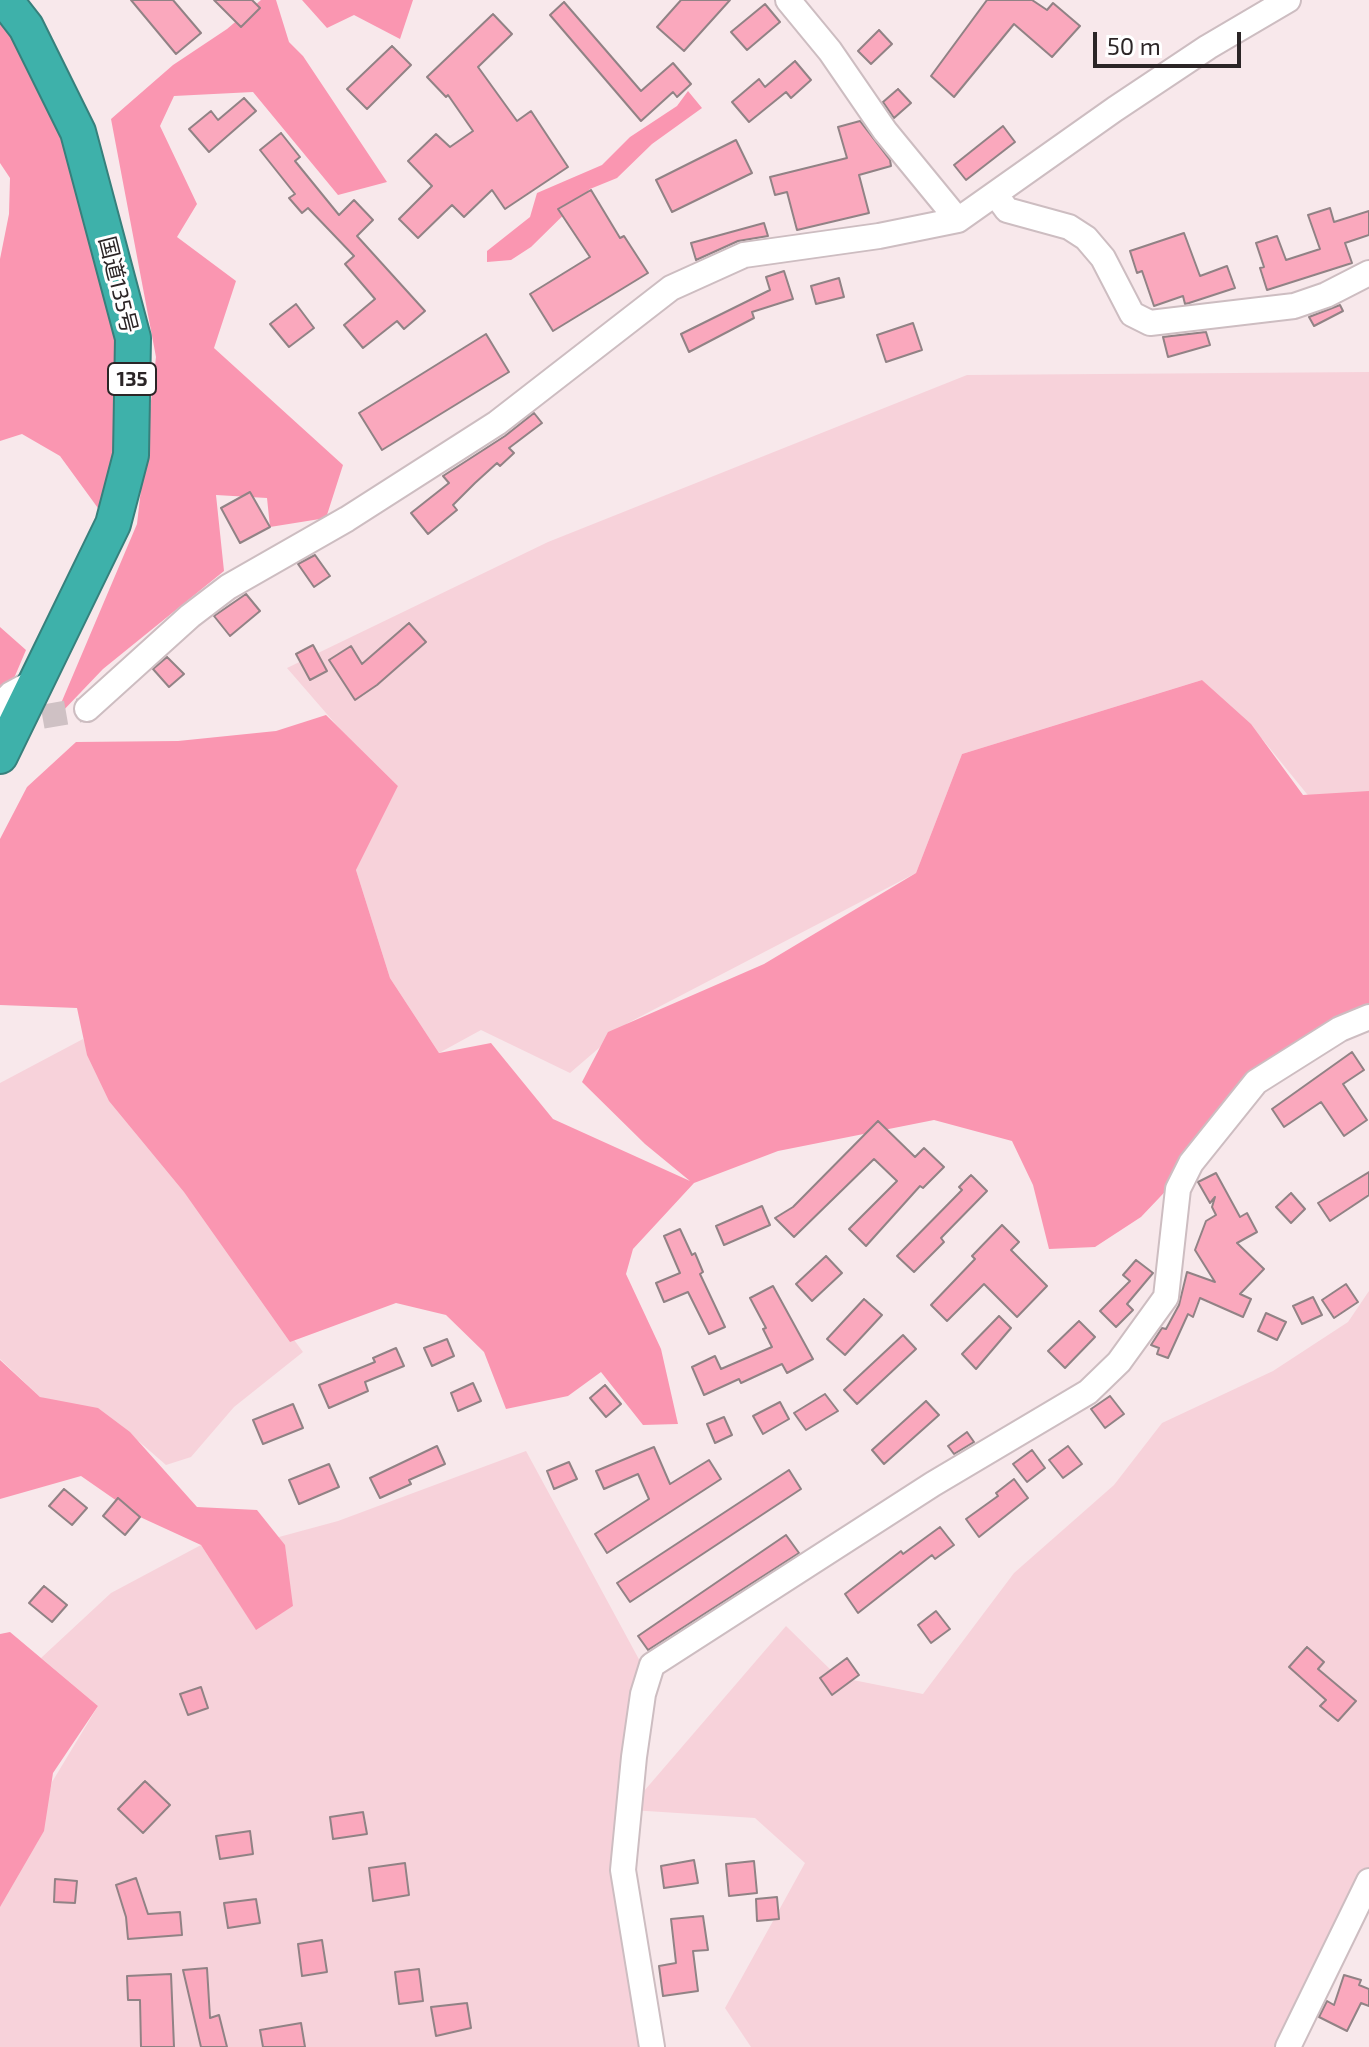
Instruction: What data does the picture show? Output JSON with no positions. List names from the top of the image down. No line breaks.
{"streets":{"highway":["国道135号","135"]},"scale_bar":"50 m"}
